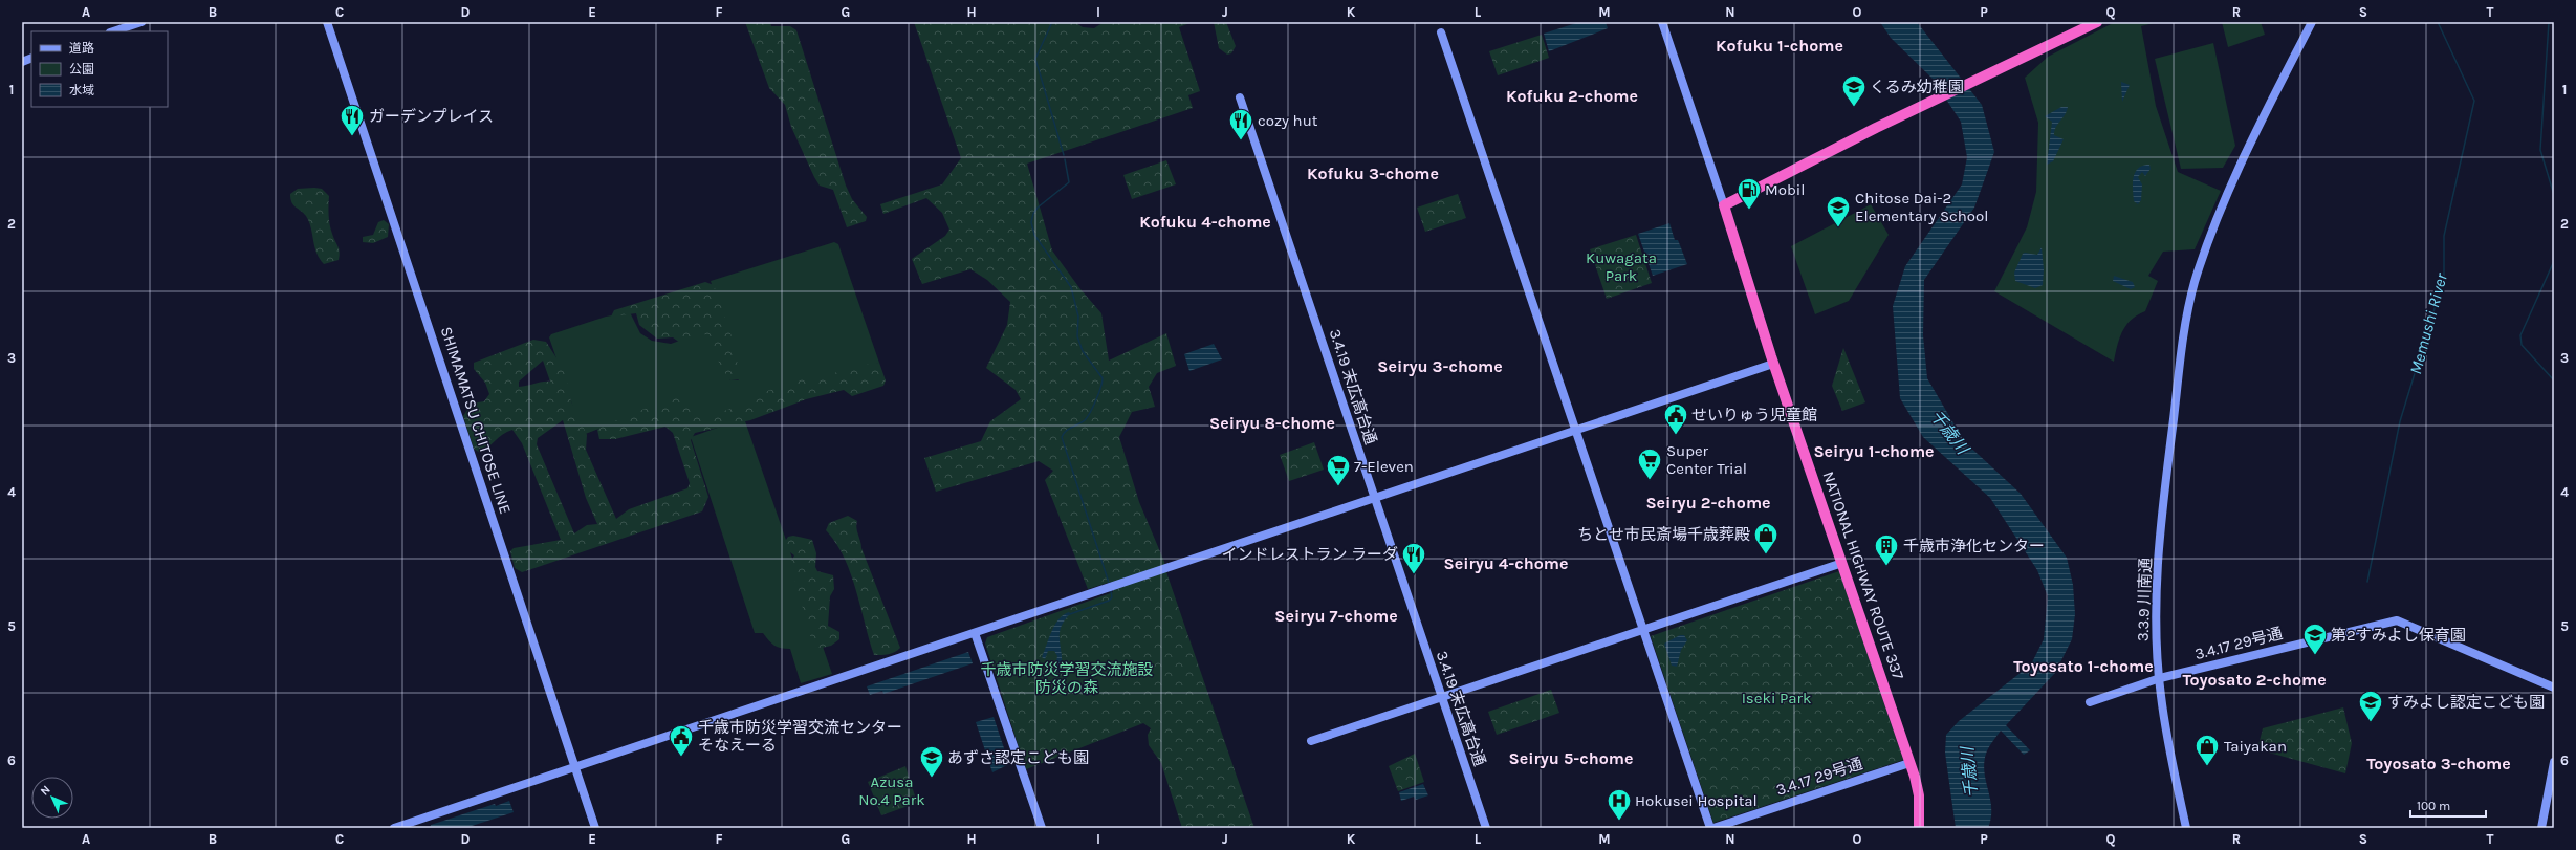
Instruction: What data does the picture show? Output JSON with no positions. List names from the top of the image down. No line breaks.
{"streets":{"highway":["NATIONAL HIGHWAY ROUTE 337"],"street":["3.4.19 末広高台通","SHIMAMATSU CHITOSE LINE","3.3.9 川南通","3.4.17 29号通"]},"crossings":[["NATIONAL HIGHWAY ROUTE 337","3.4.17 29号通"],["3.3.9 川南通","3.4.17 29号通"]],"districts":["Kofuku 1-chome","Kofuku 2-chome","Kofuku 3-chome","Kofuku 4-chome","Seiryu 3-chome","Seiryu 8-chome","Seiryu 1-chome","Seiryu 2-chome","Seiryu 4-chome","Seiryu 7-chome","Toyosato 1-chome","Toyosato 2-chome","Seiryu 5-chome","Toyosato 3-chome"],"water":["Memushi River","千歳川"],"parks":["Kuwagata Park","千歳市防災学習交流施設 防災の森","Iseki Park","Azusa No.4 Park"],"places":{"school or university":["くるみ幼稚園","Chitose Dai-2 Elementary School","第2すみよし保育園","すみよし認定こども園","あずさ認定こども園"],"restaurant":["ガーデンプレイス","cozy hut","インドレストラン ラーダ"],"fuel station":["Mobil"],"public building":["せいりゅう児童館","千歳市防災学習交流センター そなえーる"],"supermarket":["Super Center Trial","7-Eleven"],"shop":["ちとせ市民斎場千歳葬殿","Taiyakan"],"building":["千歳市浄化センター"],"hospital":["Hokusei Hospital"]},"legend":["道路","公園","水域"],"scale_bar":"100 m","north":"top left","grid":{"columns":["A","B","C","D","E","F","G","H","I","J","K","L","M","N","O","P","Q","R","S","T"],"rows":["1","2","3","4","5","6"]}}
